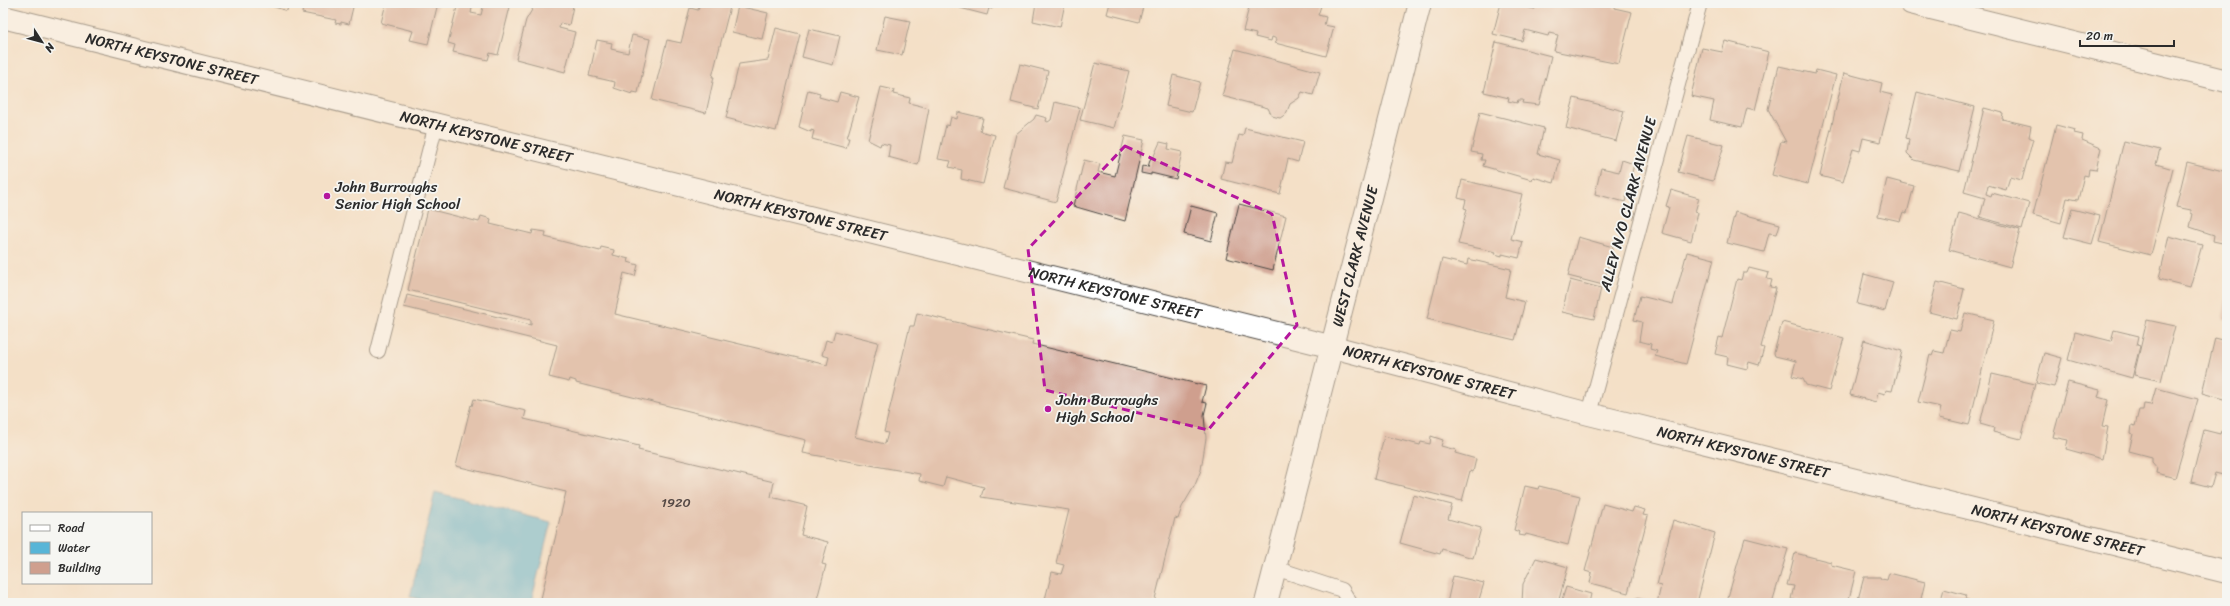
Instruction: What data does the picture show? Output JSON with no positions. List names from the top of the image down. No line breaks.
{"streets":{"street":["NORTH KEYSTONE STREET","WEST CLARK AVENUE"],"lane":["ALLEY N/O CLARK AVENUE"]},"crossings":[["NORTH KEYSTONE STREET","ALLEY N/O CLARK AVENUE"],["NORTH KEYSTONE STREET","WEST CLARK AVENUE"]],"places":["John Burroughs Senior High School","John Burroughs High School"],"house_numbers":["1920"],"legend":["Road","Water","Building"],"scale_bar":"20 m","north":"bottom right"}
